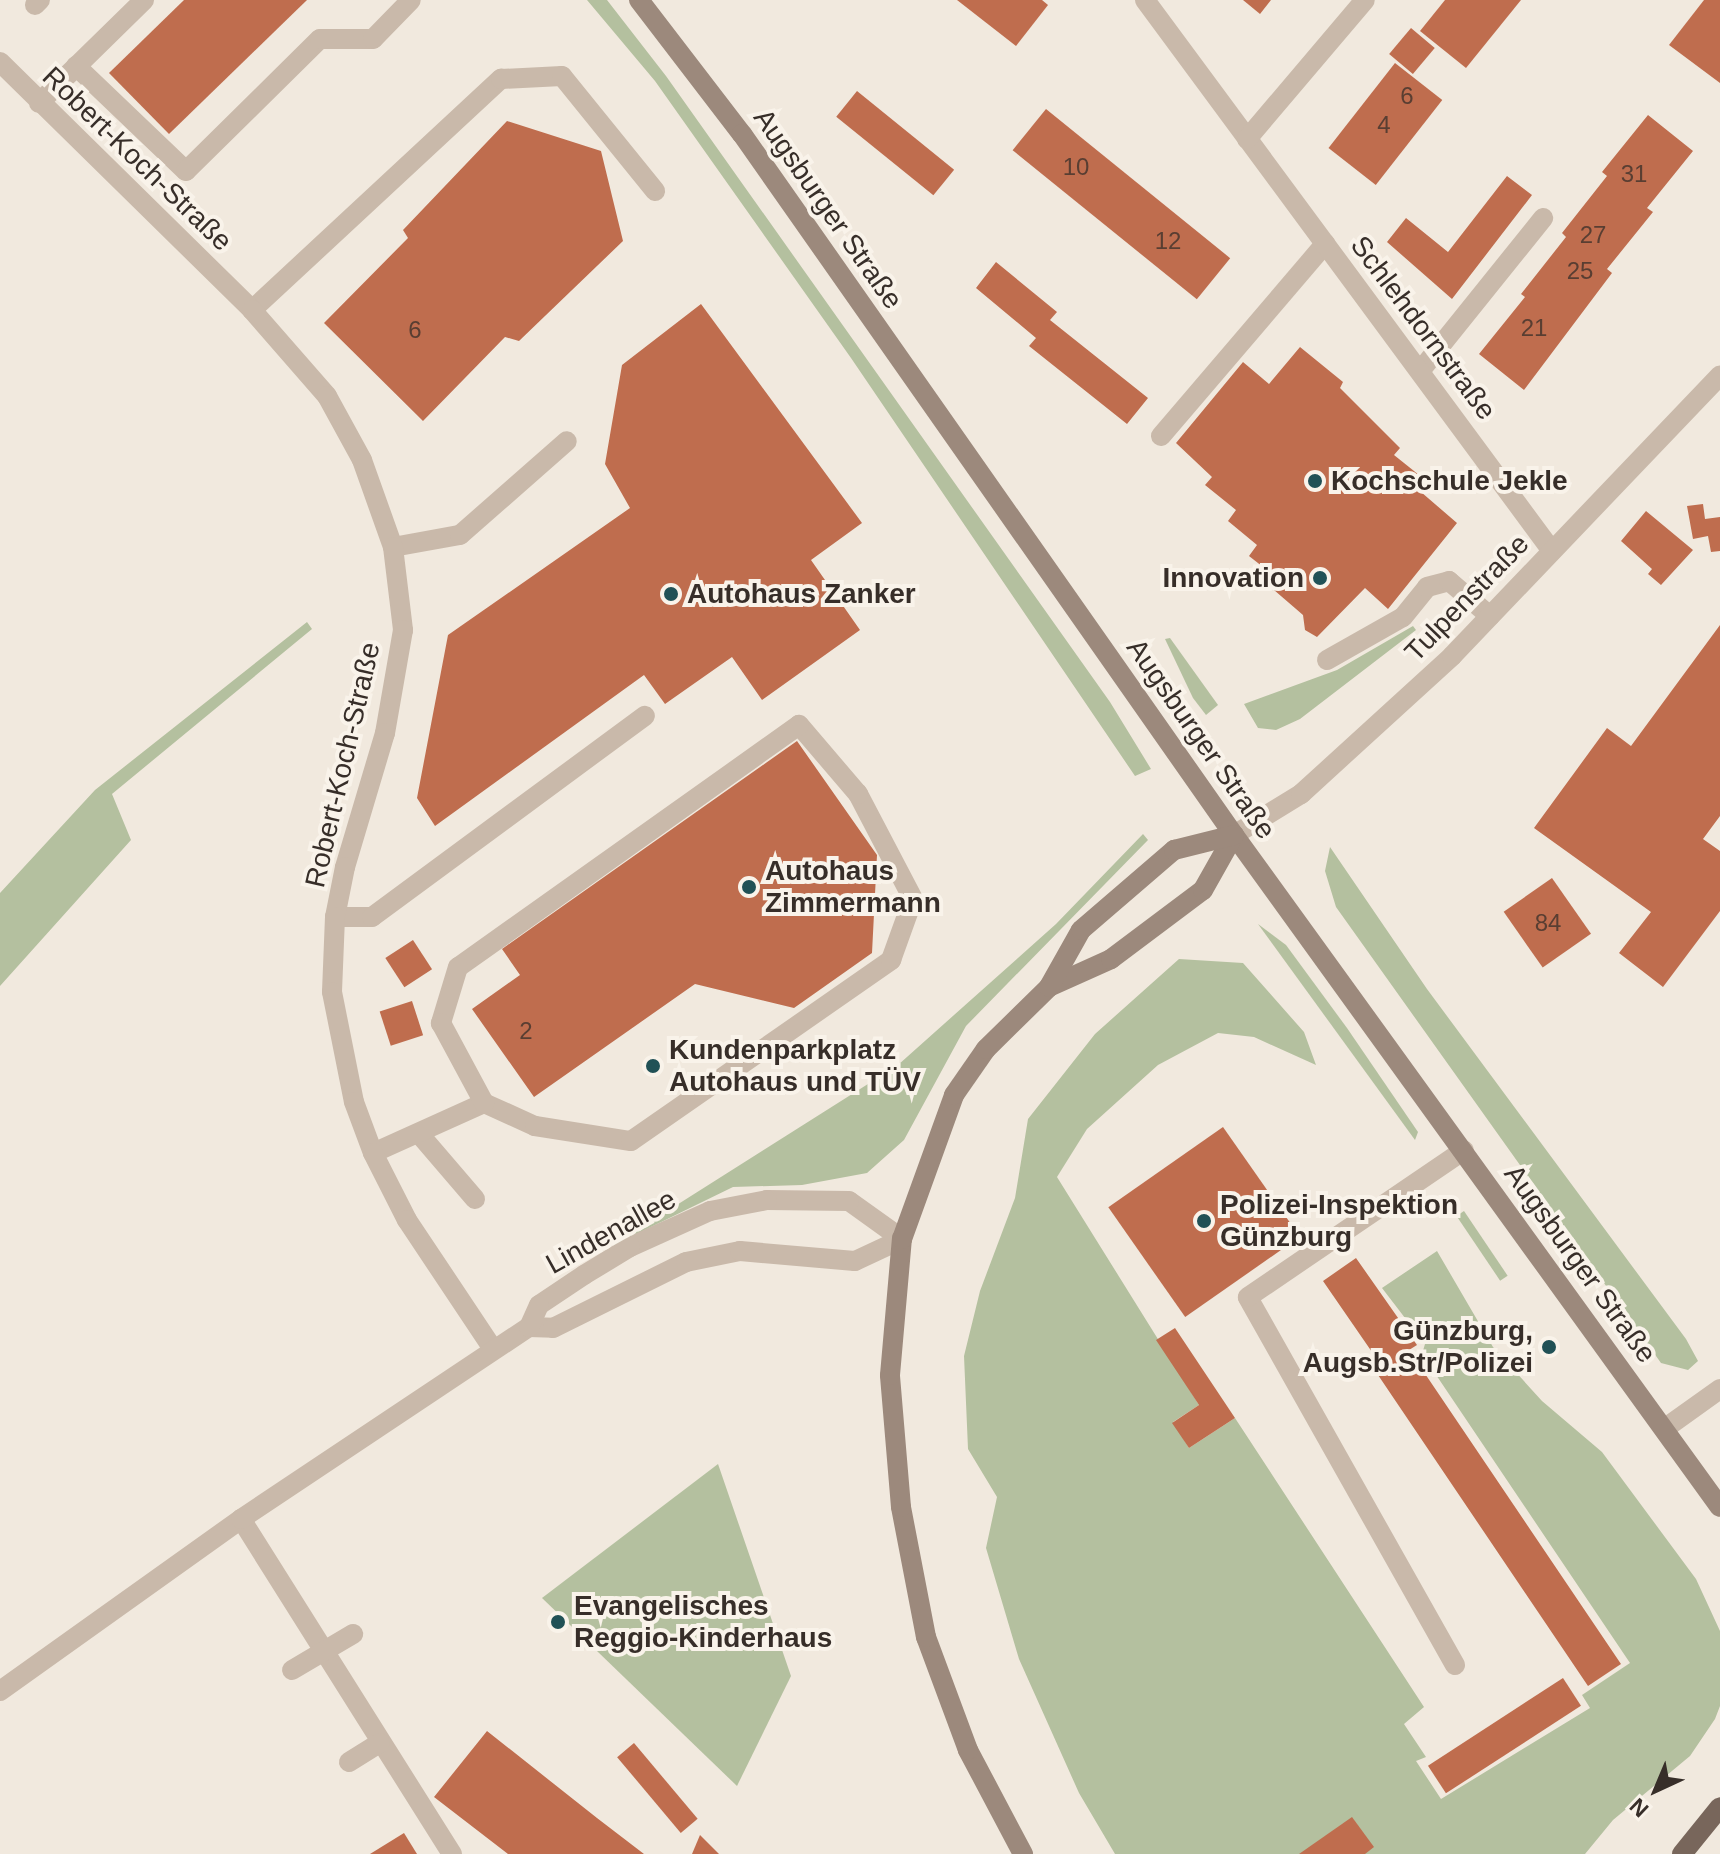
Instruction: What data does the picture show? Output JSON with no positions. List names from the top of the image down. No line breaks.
{"streets":{"main road":["Augsburger Straße"],"street":["Robert-Koch-Straße","Schlehdornstraße","Tulpenstraße","Lindenallee"]},"crossings":[["Robert-Koch-Straße","Lindenallee"],["Augsburger Straße","Tulpenstraße"],["Schlehdornstraße","Tulpenstraße"]],"places":["Kochschule Jekle","Innovation","Autohaus Zanker","Autohaus Zimmermann","Kundenparkplatz Autohaus und TÜV","Polizei-Inspektion Günzburg","Günzburg, Augsb.Str/Polizei","Evangelisches Reggio-Kinderhaus"],"house_numbers":["6","4","10","31","27","12","25","21","6","84","2"],"north":"bottom left"}
